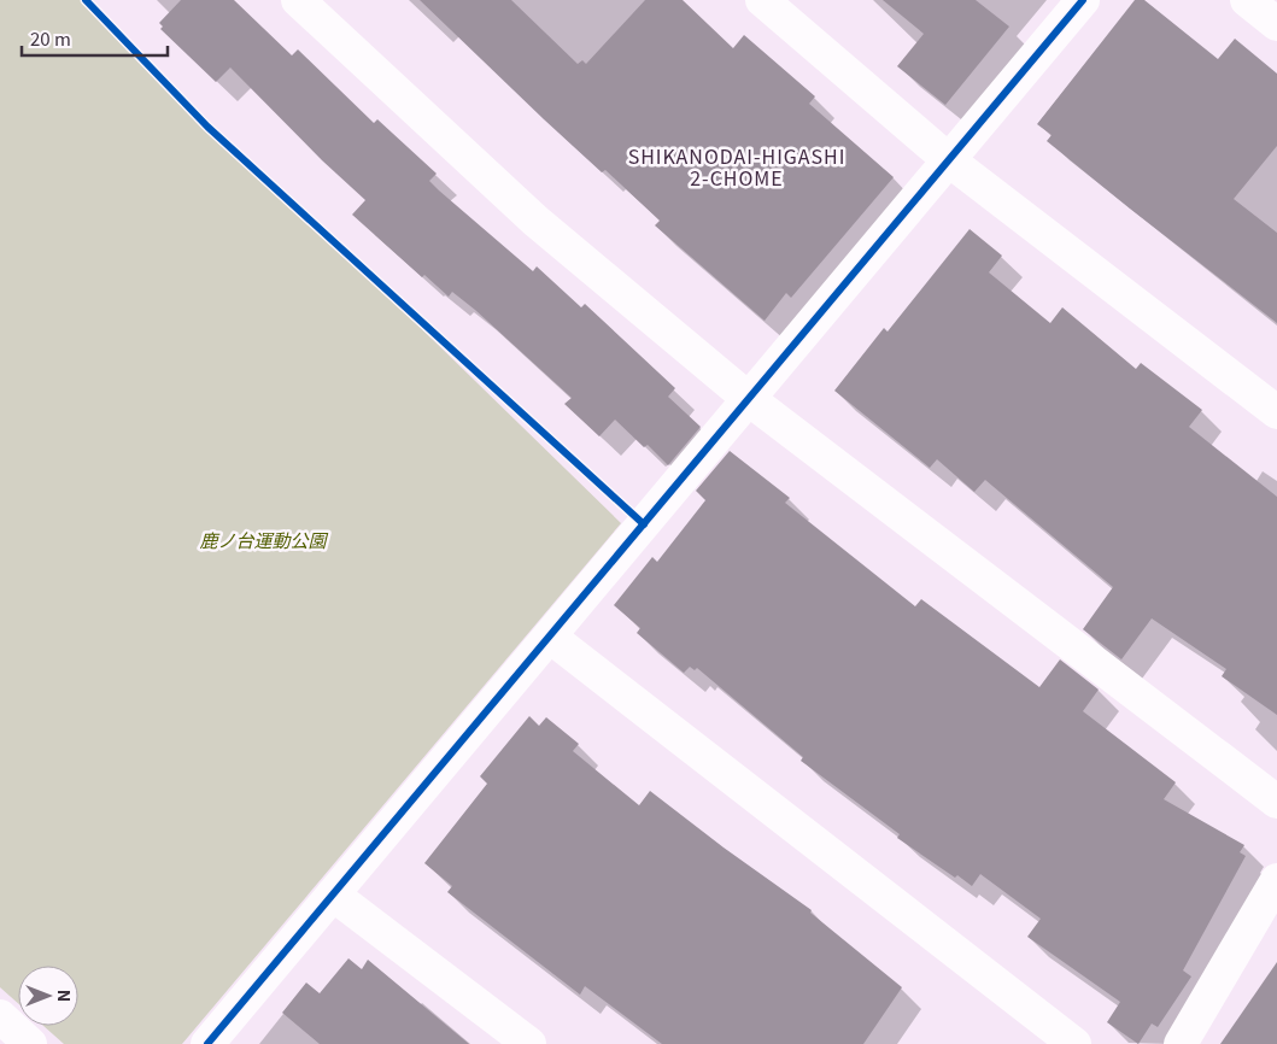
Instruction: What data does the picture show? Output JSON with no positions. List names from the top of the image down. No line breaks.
{"districts":["SHIKANODAI-HIGASHI 2-CHOME"],"parks":["鹿ノ台運動公園"],"scale_bar":"20 m","north":"right"}
